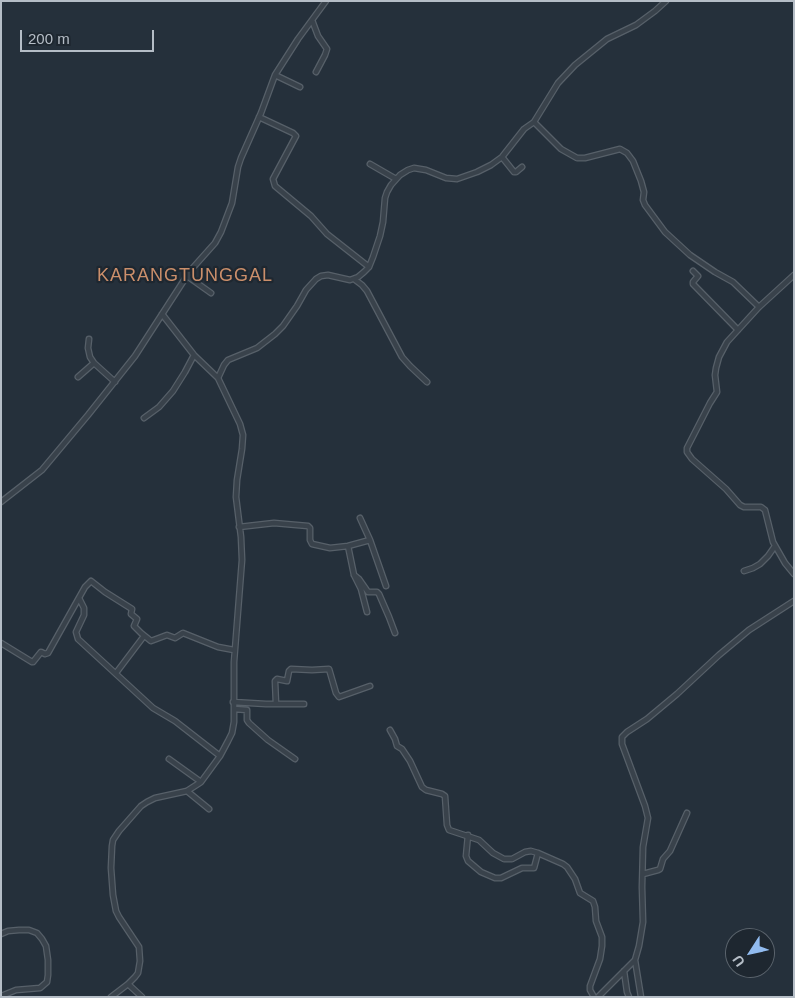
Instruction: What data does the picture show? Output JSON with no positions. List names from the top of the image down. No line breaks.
{"districts":["KARANGTUNGGAL"],"scale_bar":"200 m","north":"bottom left"}
